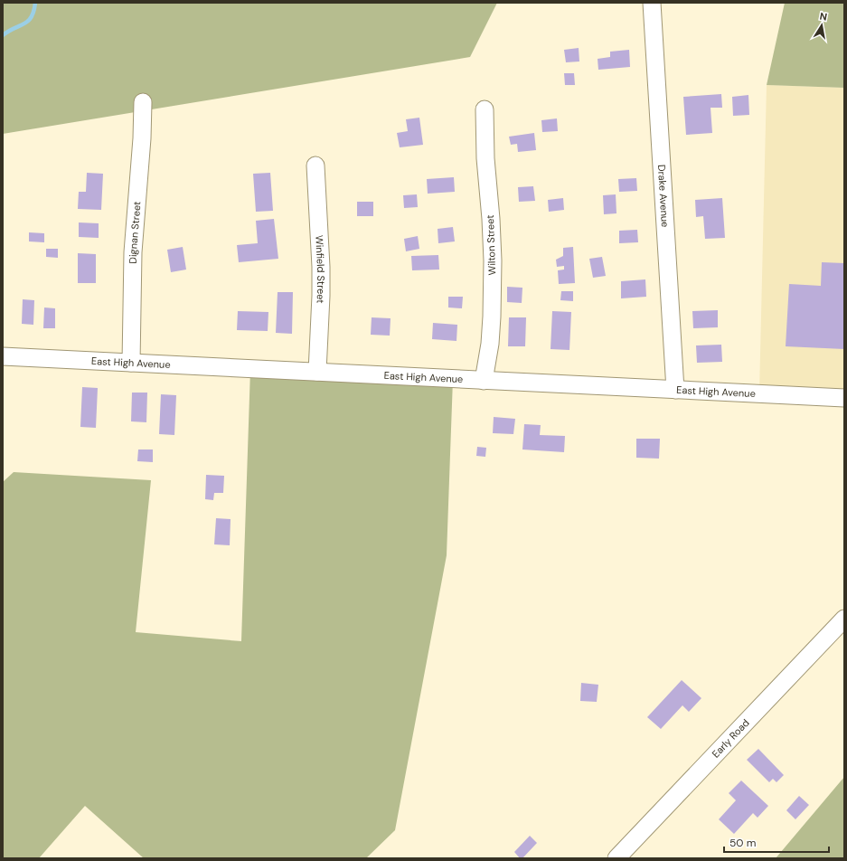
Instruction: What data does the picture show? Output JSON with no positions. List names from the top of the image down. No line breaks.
{"streets":{"street":["Drake Avenue","Dignan Street","Wilton Street","Winfield Street","East High Avenue","Early Road"]},"crossings":[["Drake Avenue","East High Avenue"],["Dignan Street","East High Avenue"],["Wilton Street","East High Avenue"],["Winfield Street","East High Avenue"]],"scale_bar":"50 m","north":"top"}
